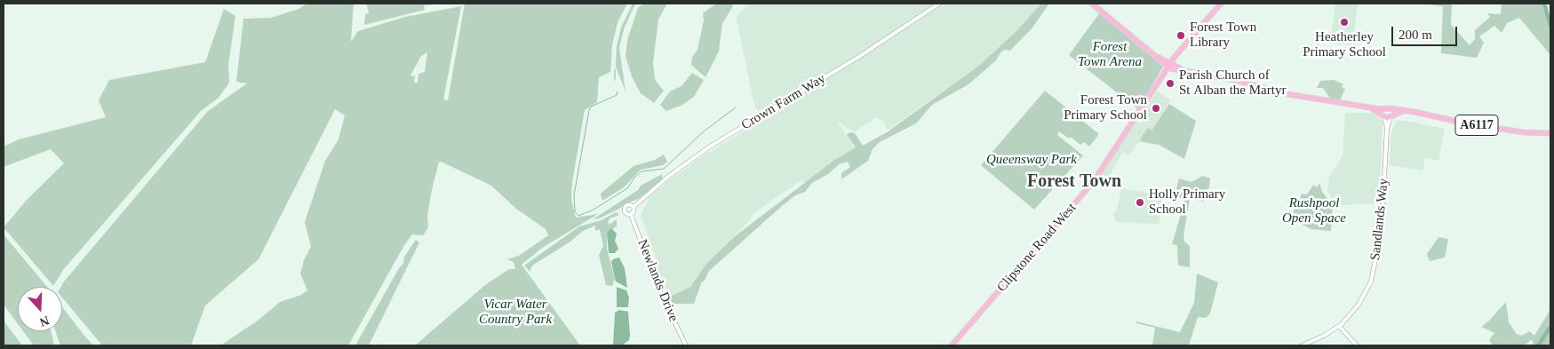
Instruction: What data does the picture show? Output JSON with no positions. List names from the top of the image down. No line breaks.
{"streets":{"main road":["A6117","Clipstone Road West"],"street":["Crown Farm Way","Sandlands Way","Newlands Drive"]},"crossings":[["Crown Farm Way","Newlands Drive"],["A6117","Clipstone Road West"]],"districts":["Forest Town"],"parks":["Forest Town Arena","Queensway Park","Rushpool Open Space","Vicar Water Country Park"],"places":["Heatherley Primary School","Forest Town Library","Parish Church of St Alban the Martyr","Forest Town Primary School","Holly Primary School"],"scale_bar":"200 m","north":"bottom"}
